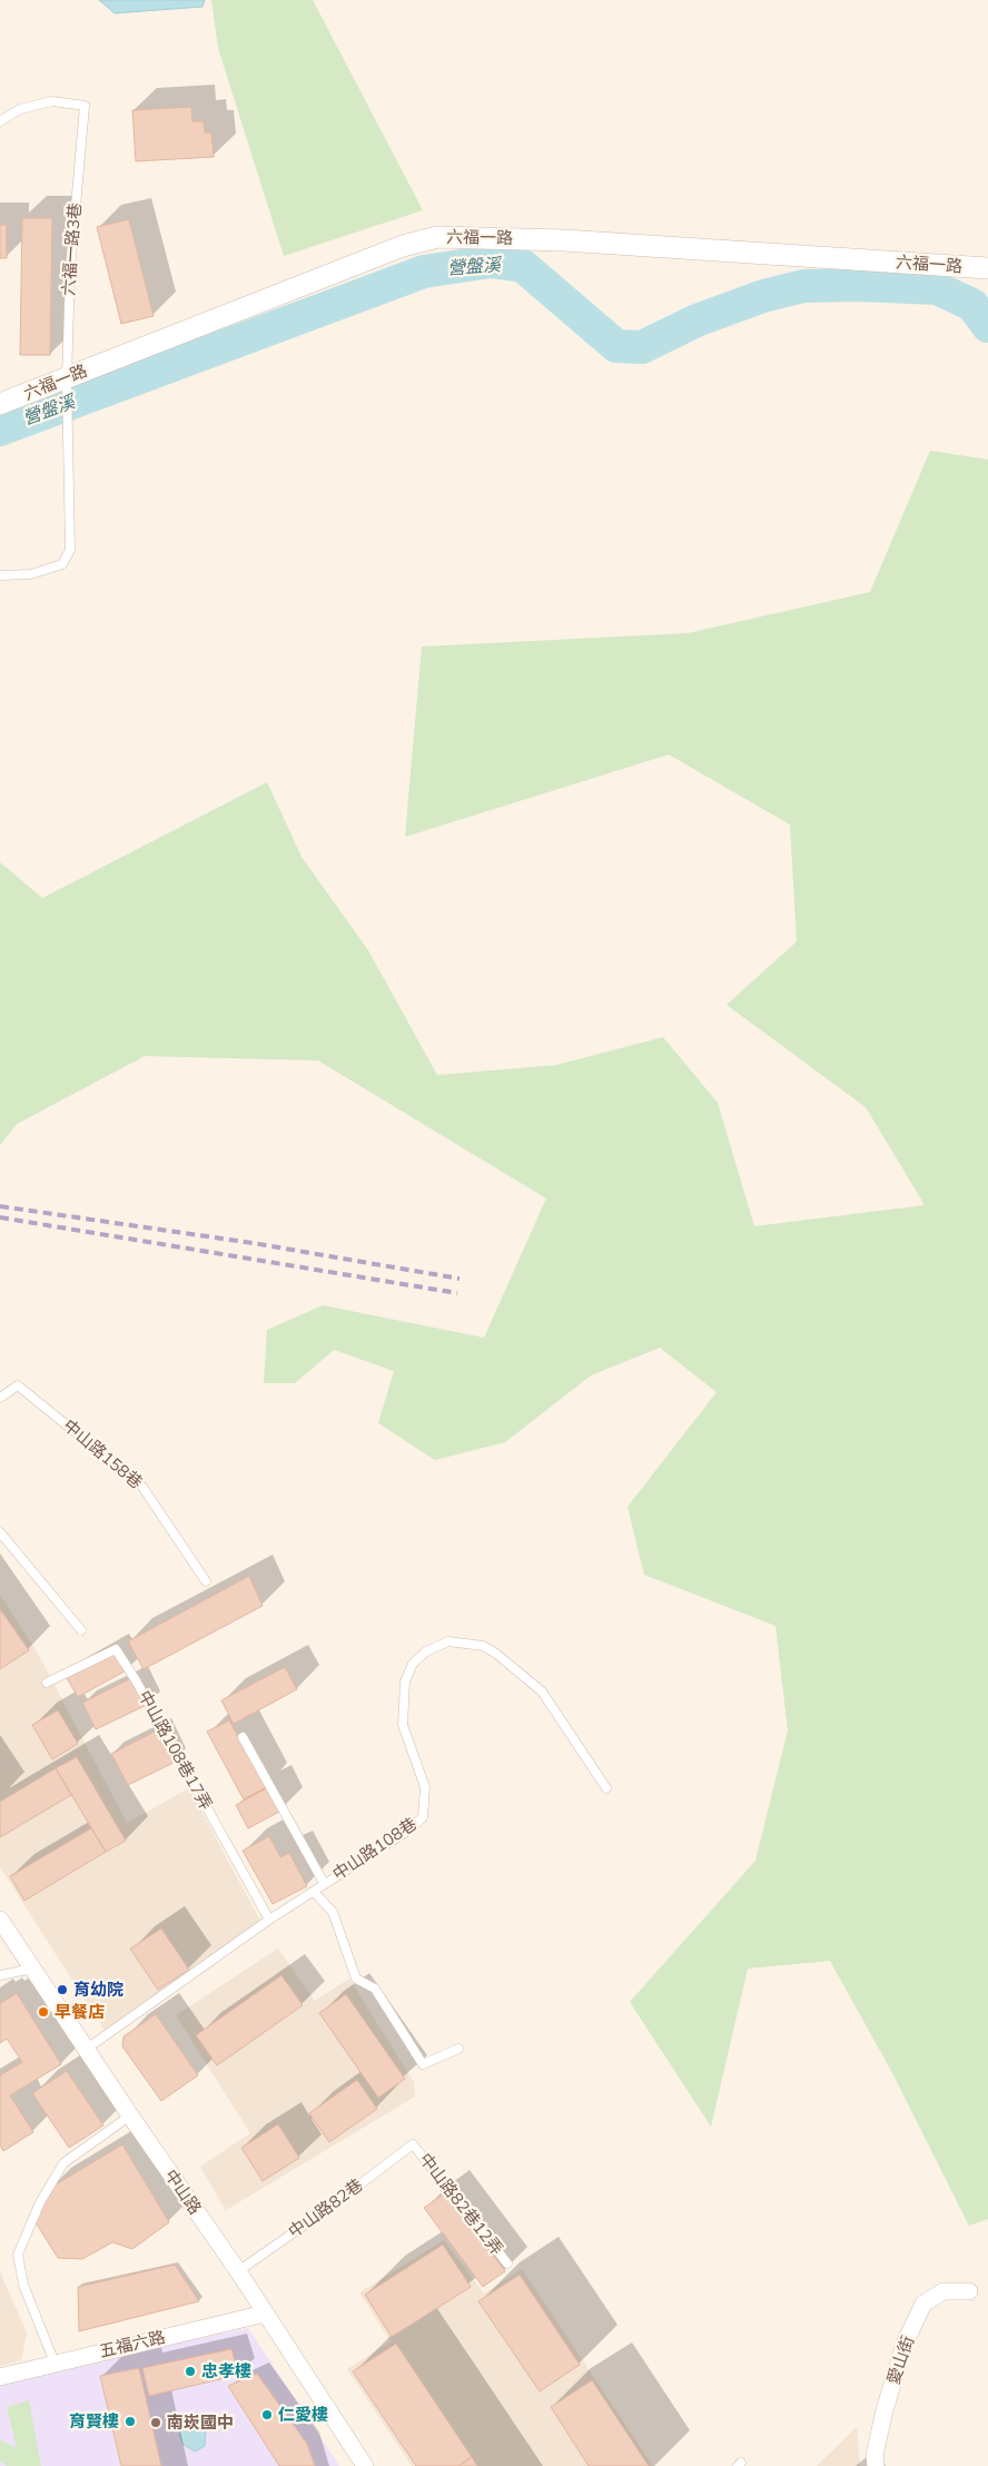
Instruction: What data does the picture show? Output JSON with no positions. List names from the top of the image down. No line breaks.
{"streets":{"street":["六福一路","中山路","五福六路","愛山街"],"lane":["六福一路3巷","中山路158巷","中山路108巷17弄","中山路108巷","中山路82巷12弄","中山路82巷"]},"crossings":[["六福一路","六福一路3巷"],["中山路108巷17弄","中山路108巷"],["中山路108巷","中山路"],["中山路","中山路82巷"],["中山路","五福六路"],["中山路82巷12弄","中山路82巷"]],"water":["營盤溪"],"places":["育幼院","早餐店","忠孝樓","仁愛樓","育賢樓","南崁國中"]}
